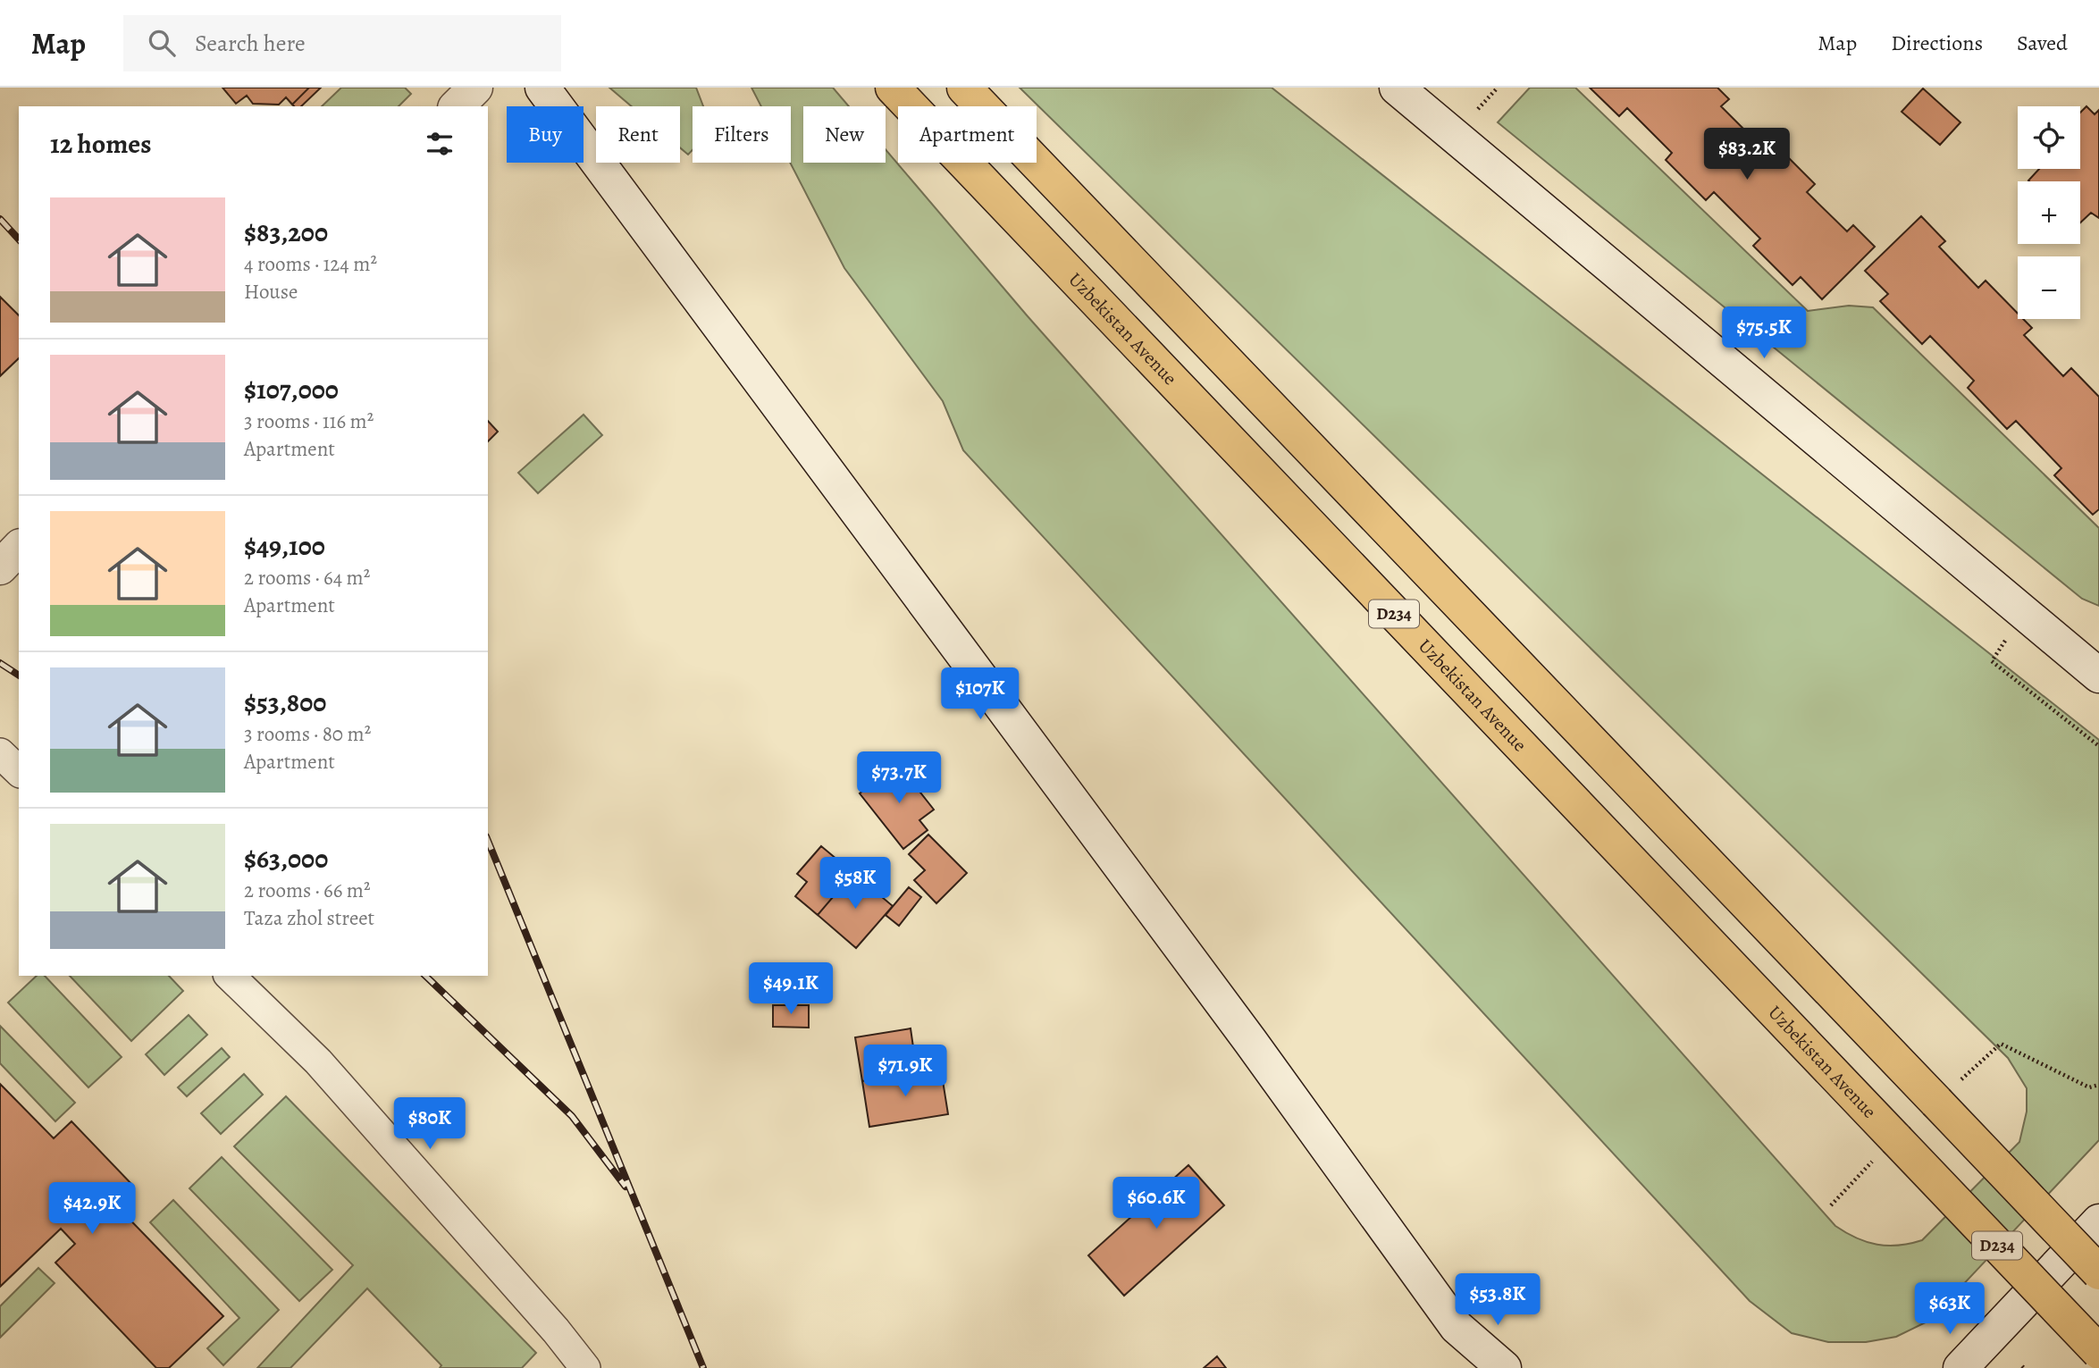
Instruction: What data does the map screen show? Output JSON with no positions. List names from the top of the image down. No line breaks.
{"streets":{"main road":["Uzbekistan Avenue","D234"]},"crossings":[["Uzbekistan Avenue","D234"]],"page":{"header":"Map","search":"Search here","nav":["Map","Directions","Saved"],"map_buttons":["+","−"],"chip":["Buy","Rent","Filters","New","Apartment"],"heading":"12 homes","price":["$83.2K","$75.5K","$107K","$73.7K","$58K","$49.1K","$71.9K","$80K","$60.6K","$42.9K","$53.8K","$63K"],"list":[{"name":"$83,200","note":"4 rooms · 124 m² · House"},{"name":"$107,000","note":"3 rooms · 116 m² · Apartment"},{"name":"$49,100","note":"2 rooms · 64 m² · Apartment"},{"name":"$53,800","note":"3 rooms · 80 m² · Apartment"},{"name":"$63,000","note":"2 rooms · 66 m² · Taza zhol street"}]}}
